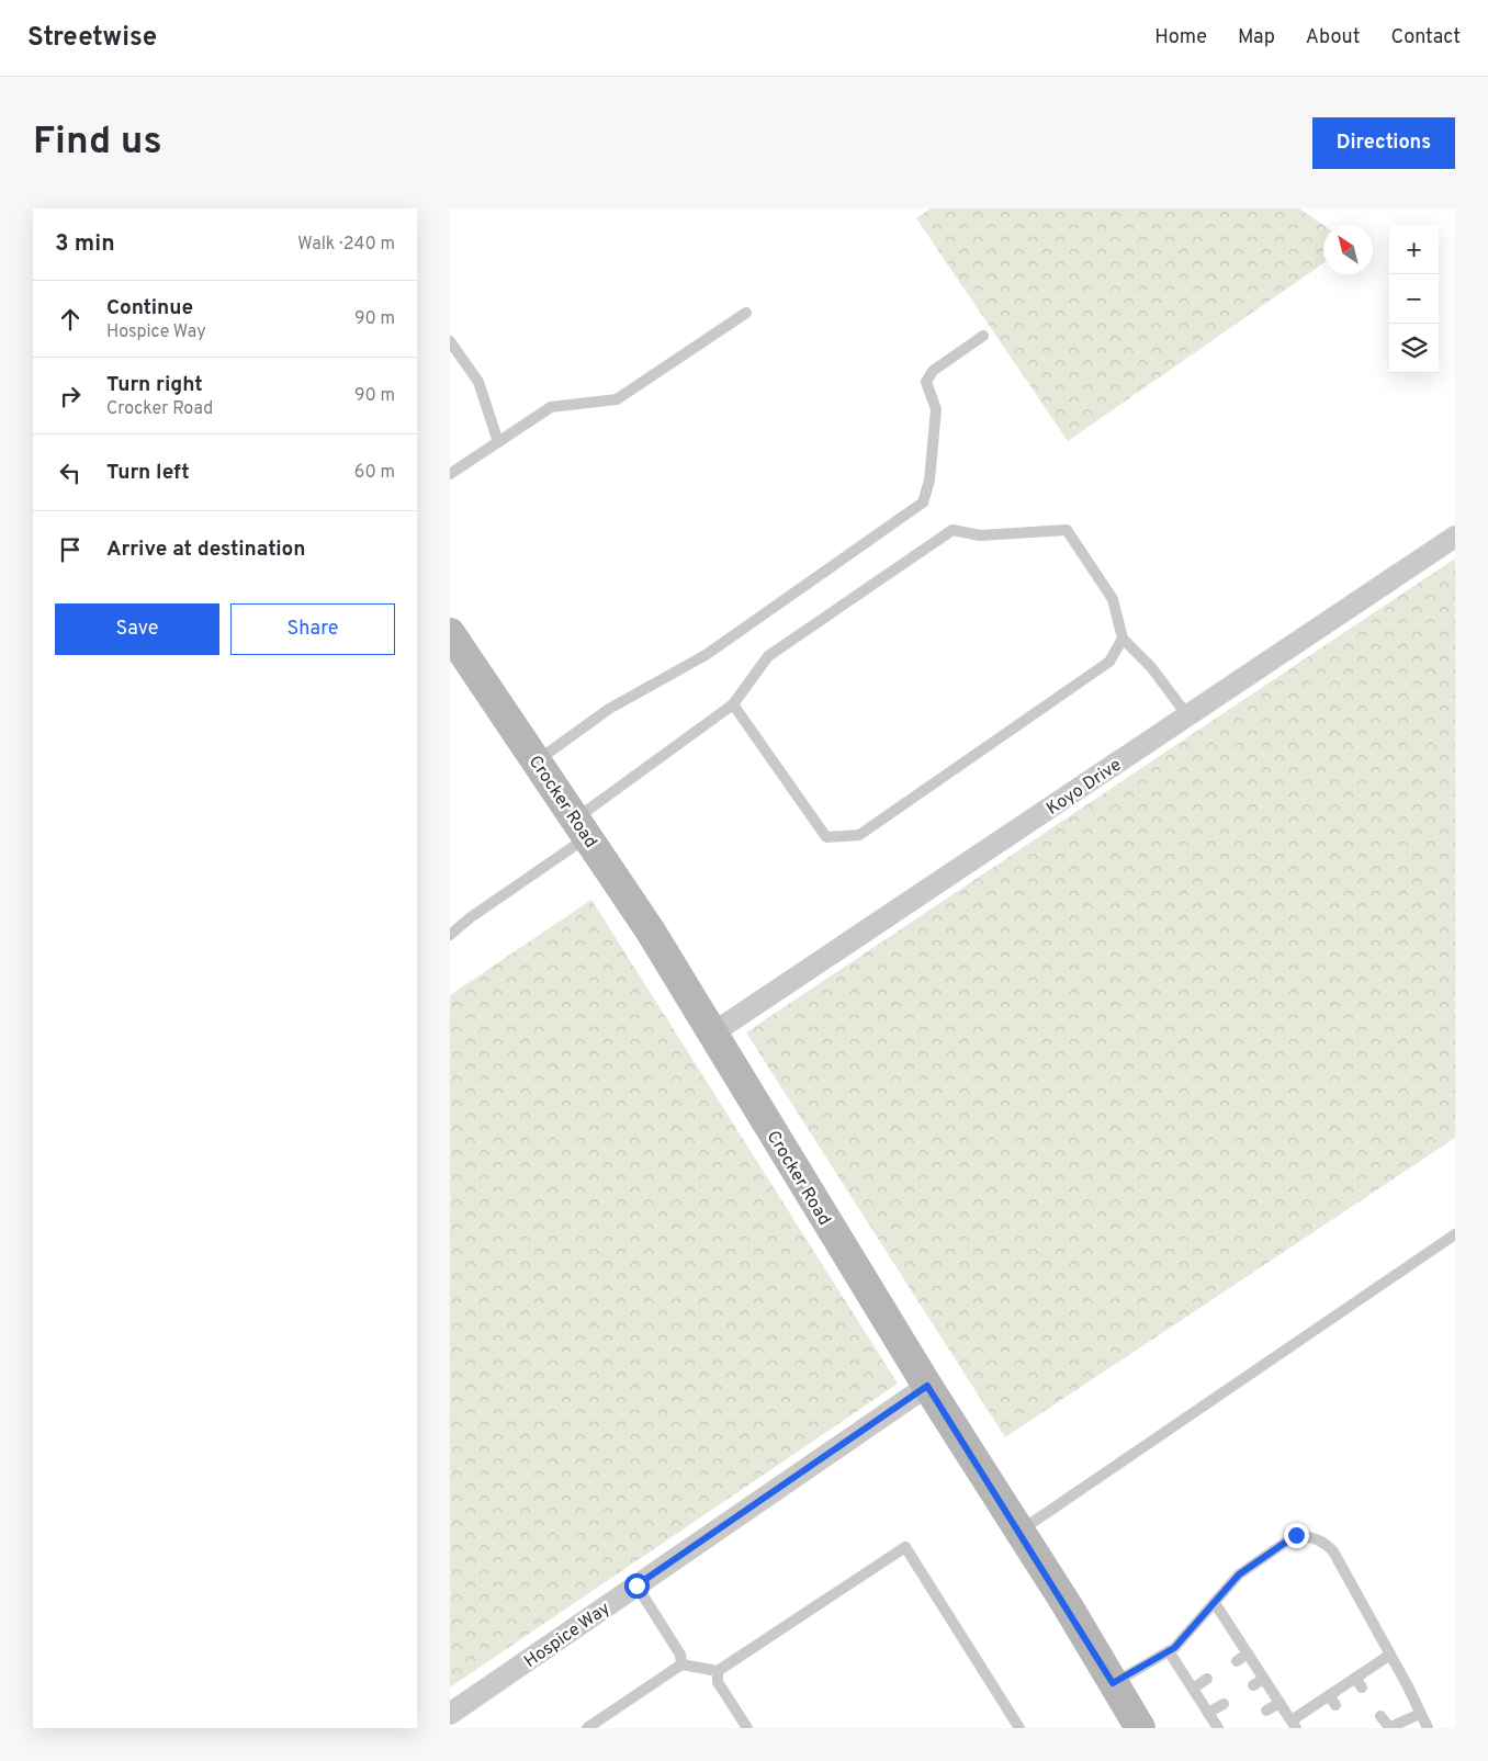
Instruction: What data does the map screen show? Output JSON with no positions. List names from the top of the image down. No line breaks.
{"streets":{"main road":["Crocker Road"],"street":["Koyo Drive","Hospice Way"]},"crossings":[["Koyo Drive","Crocker Road"],["Crocker Road","Hospice Way"]],"north":"top left","page":{"header":"Streetwise","nav":["Home","Map","About","Contact"],"buttons":["Directions",["Save","Share"]],"title":"Find us","heading":["3 min","Walk · 240 m"],"map_buttons":["+","−"],"list":[["Continue","Hospice Way","90 m"],["Turn right","Crocker Road","90 m"],["Turn left","60 m"],"Arrive at destination"]}}
